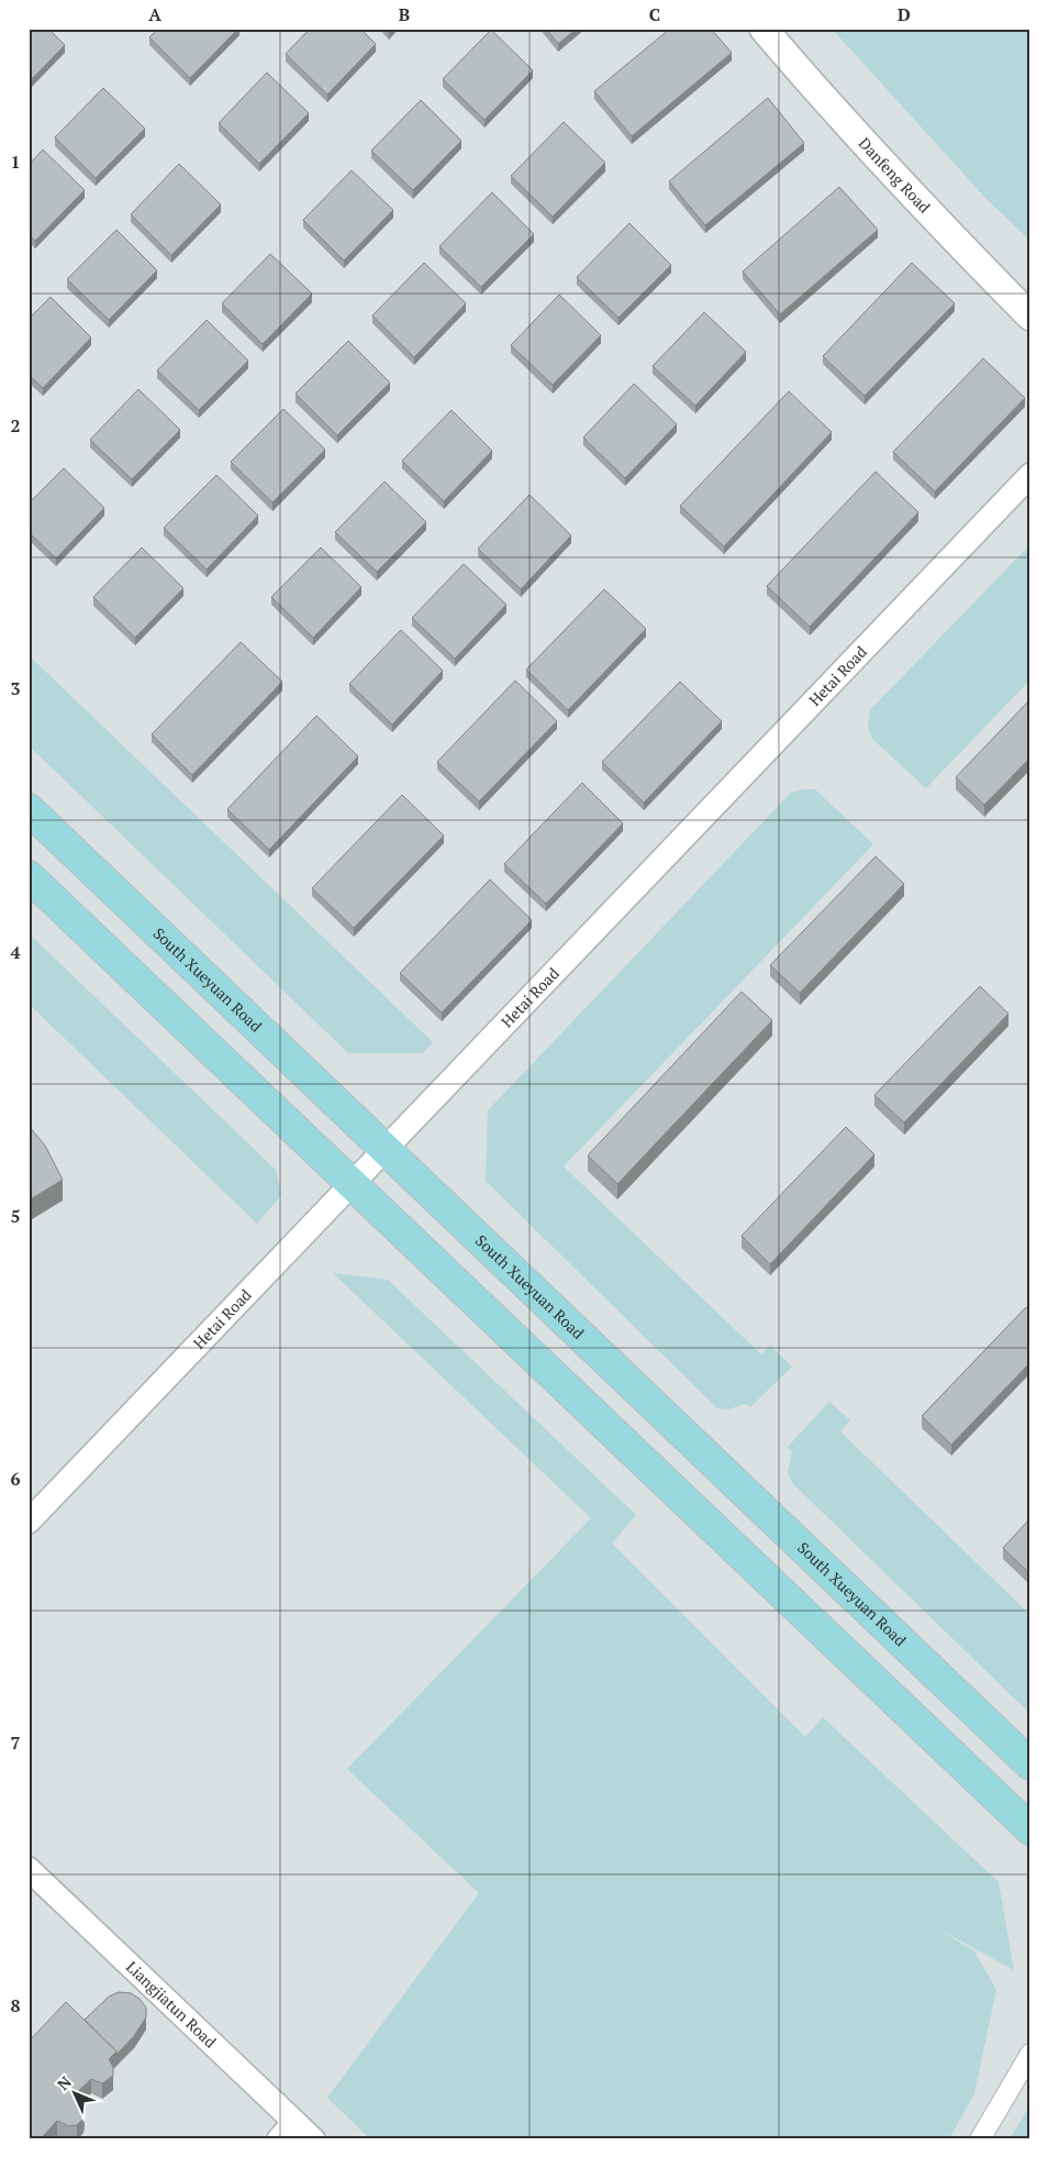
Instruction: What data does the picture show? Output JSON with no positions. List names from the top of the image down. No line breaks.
{"streets":{"main road":["Danfeng Road","South Xueyuan Road"],"street":["Hetai Road","Liangjiatun Road"]},"crossings":[["Hetai Road","South Xueyuan Road"]],"north":"top left","grid":{"columns":["A","B","C","D"],"rows":["1","2","3","4","5","6","7","8"]}}
